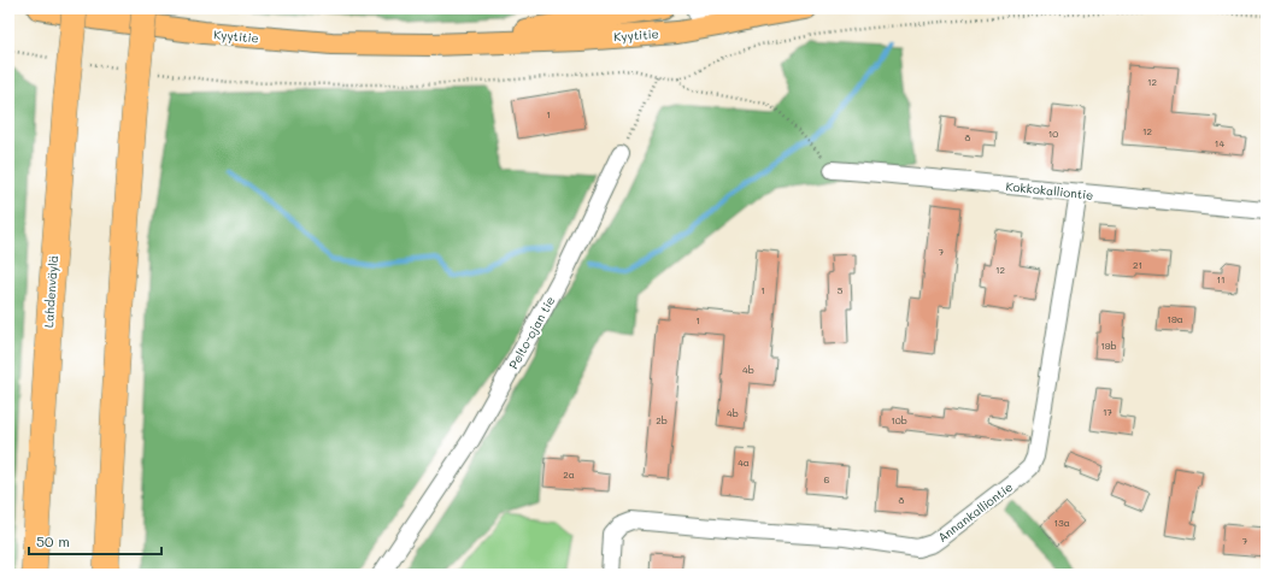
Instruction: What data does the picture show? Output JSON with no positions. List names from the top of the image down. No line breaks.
{"streets":{"highway":["Lahdenväylä"],"main road":["Kyytitie"],"street":["Kokkokalliontie","Pelto-ojan tie","Annankalliontie"]},"crossings":[["Kokkokalliontie","Annankalliontie"]],"house_numbers":["12","1","12","10","8","14","7","21","12","11","1","5","19a","1","19b","4b","17","4b","2b","10b","4a","2a","6","8","13a","7"],"scale_bar":"50 m"}
